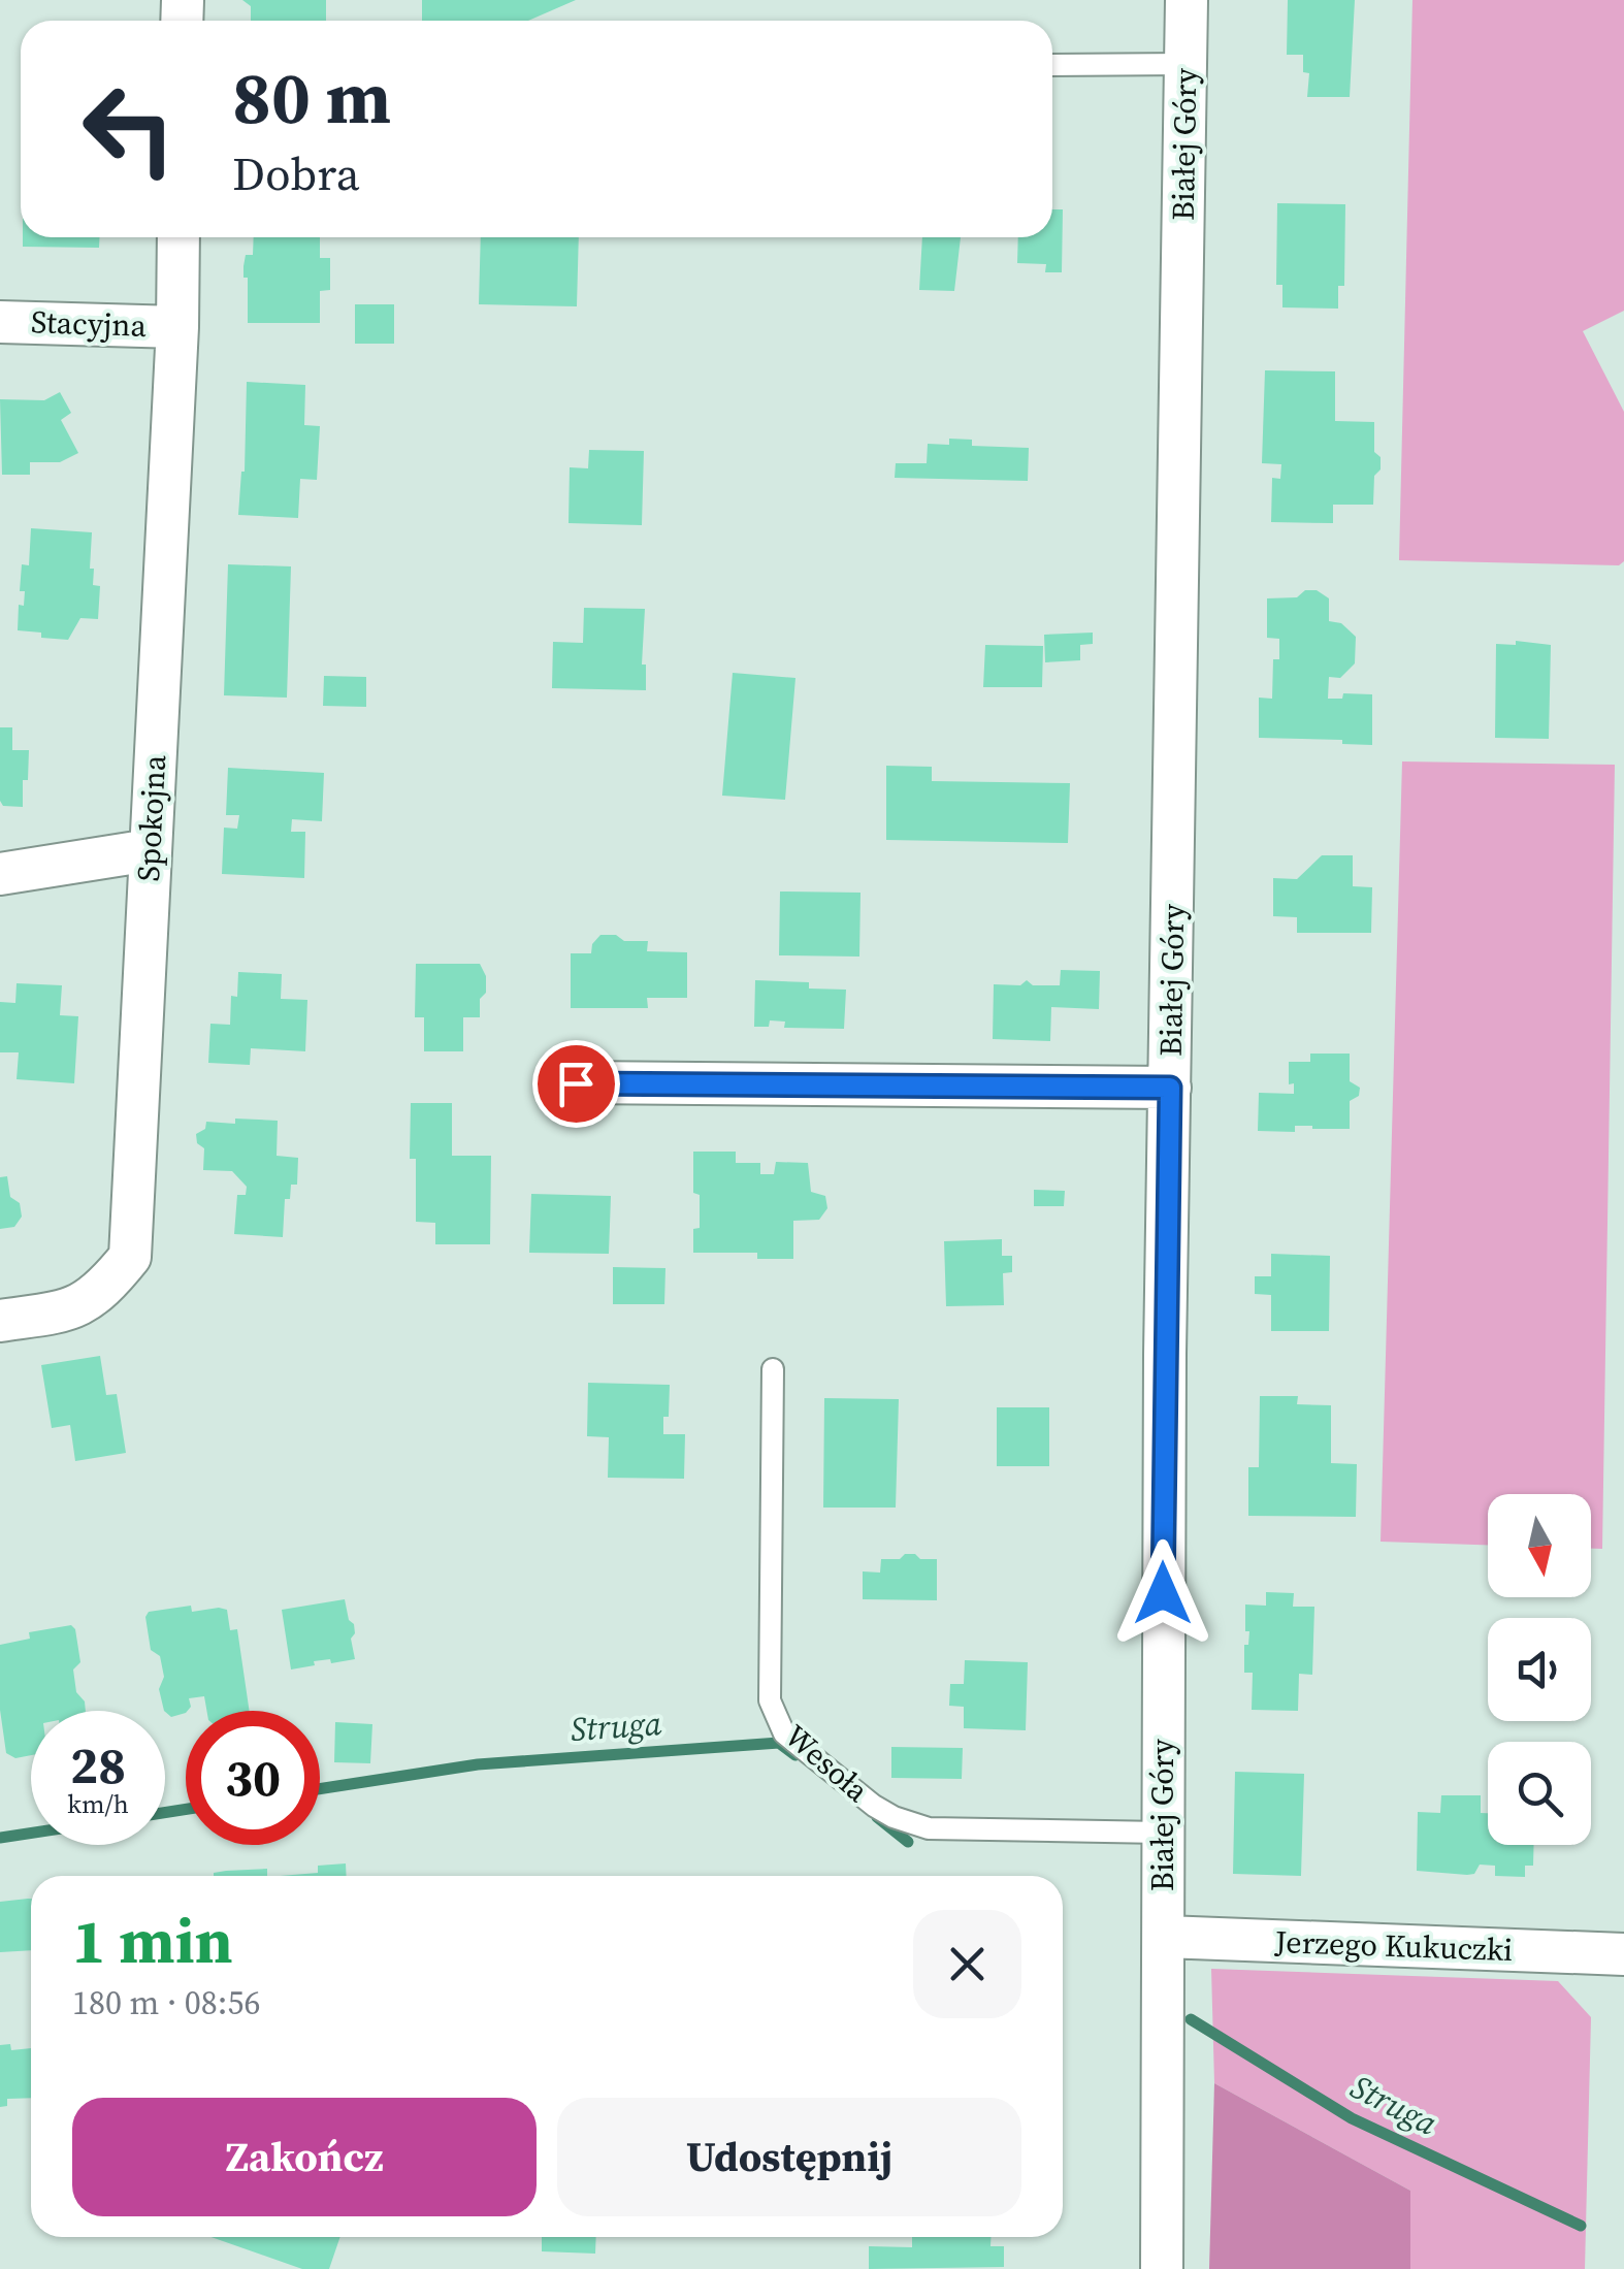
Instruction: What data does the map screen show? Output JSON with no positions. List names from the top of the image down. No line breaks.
{"streets":{"street":["Białej Góry","Stacyjna","Spokojna","Jerzego Kukuczki"],"lane":["Wesoła"]},"crossings":[["Białej Góry","Wesoła"],["Białej Góry","Jerzego Kukuczki"],["Stacyjna","Spokojna"]],"water":["Struga"],"north":"bottom","page":{"turn":["80 m","Dobra"],"speed":"28 km/h","limit":"30","heading":["1 min","180 m · 08:56"],"buttons":["Zakończ","Udostępnij"]}}
